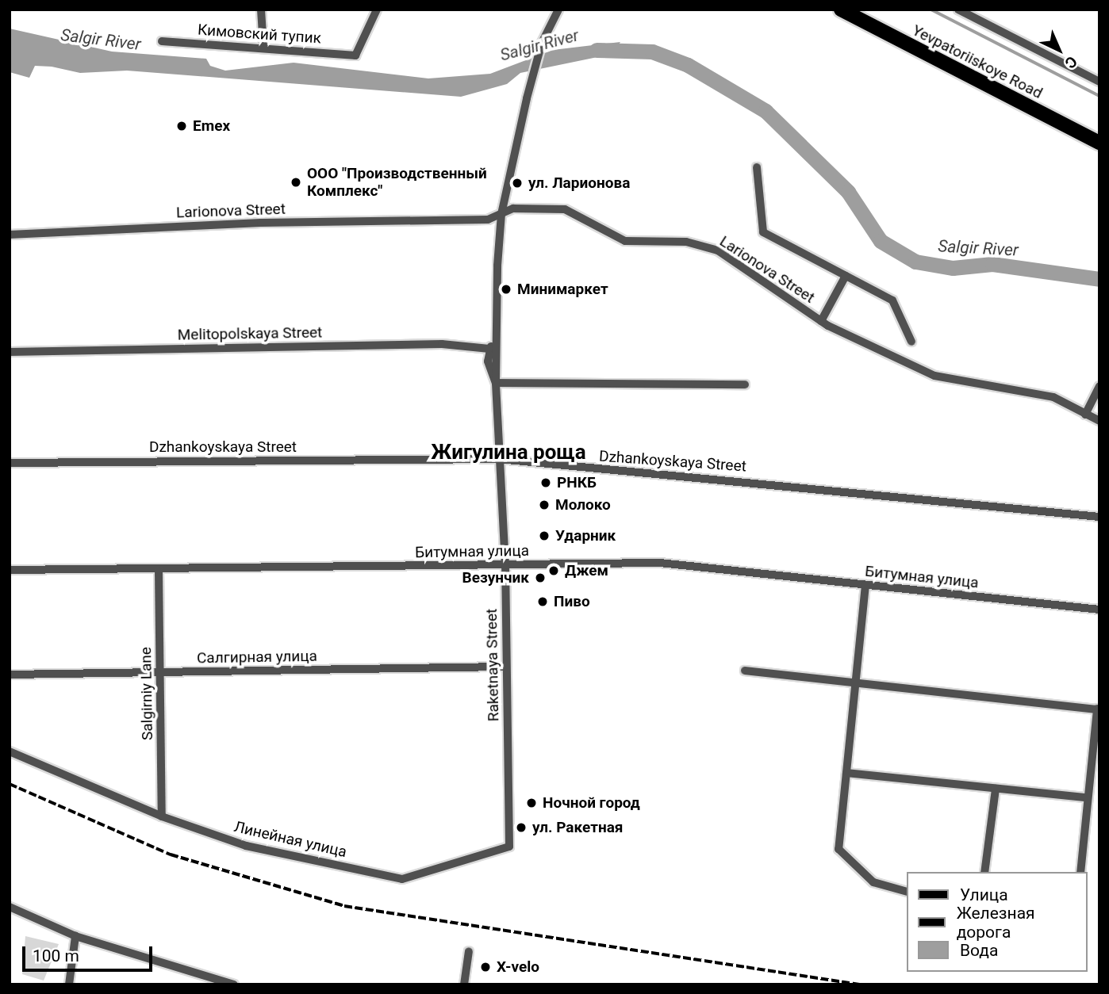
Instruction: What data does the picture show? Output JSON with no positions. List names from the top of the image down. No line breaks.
{"streets":{"main road":["Yevpatoriiskoye Road"],"street":["Кимовский тупик","Larionova Street","Melitopolskaya Street","Dzhankoyskaya Street","Битумная улица","Салгирная улица","Raketnaya Street","Salgirniy Lane","Линейная улица"]},"crossings":[["Larionova Street","Raketnaya Street"],["Melitopolskaya Street","Raketnaya Street"],["Dzhankoyskaya Street","Raketnaya Street"],["Битумная улица","Raketnaya Street"],["Битумная улица","Salgirniy Lane"],["Салгирная улица","Raketnaya Street"],["Салгирная улица","Salgirniy Lane"],["Raketnaya Street","Линейная улица"],["Salgirniy Lane","Линейная улица"]],"districts":["Жигулина роща"],"water":["Salgir River"],"places":["Emex","ООО \"Производственный Комплекс\"","ул. Ларионова","Минимаркет","РНКБ","Молоко","Ударник","Джем","Везунчик","Пиво","Ночной город","ул. Ракетная","X-velo"],"legend":["Улица","Железная дорога","Вода"],"scale_bar":"100 m","north":"bottom right"}
